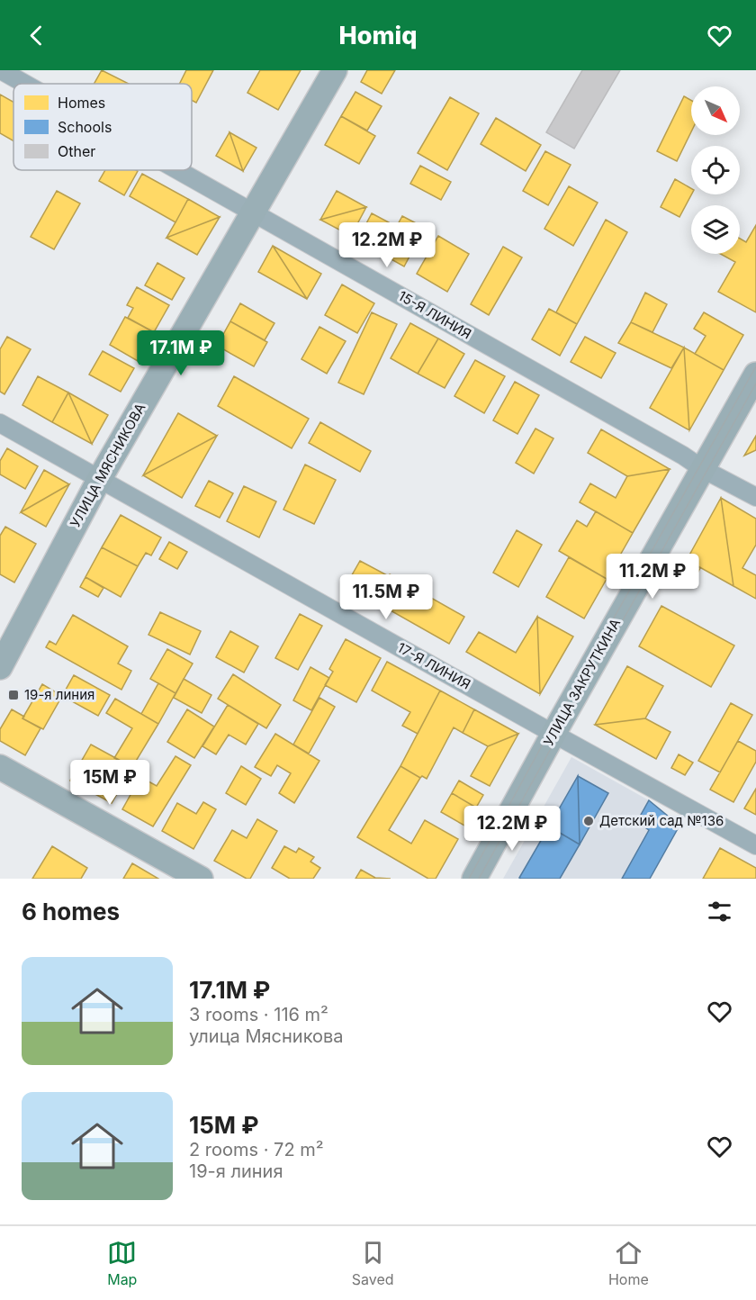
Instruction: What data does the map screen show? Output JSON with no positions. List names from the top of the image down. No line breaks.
{"streets":{"street":["15-Я ЛИНИЯ","УЛИЦА МЯСНИКОВА","17-Я ЛИНИЯ","УЛИЦА ЗАКРУТКИНА"]},"crossings":[["15-Я ЛИНИЯ","УЛИЦА МЯСНИКОВА"],["15-Я ЛИНИЯ","УЛИЦА ЗАКРУТКИНА"],["УЛИЦА МЯСНИКОВА","17-Я ЛИНИЯ"],["17-Я ЛИНИЯ","УЛИЦА ЗАКРУТКИНА"]],"places":{"transit":["19-я линия"],"other":["Детский сад №136"]},"legend":["Homes","Schools","Other"],"north":"bottom right","page":{"header":"Homiq","price":["12.2M ₽","17.1M ₽","11.2M ₽","11.5M ₽","15M ₽","12.2M ₽"],"heading":"6 homes","list":[{"name":"17.1M ₽","note":"3 rooms · 116 m² · улица Мясникова"},{"name":"15M ₽","note":"2 rooms · 72 m² · 19-я линия"}],"tabs":["Map","Saved","Home"]}}
